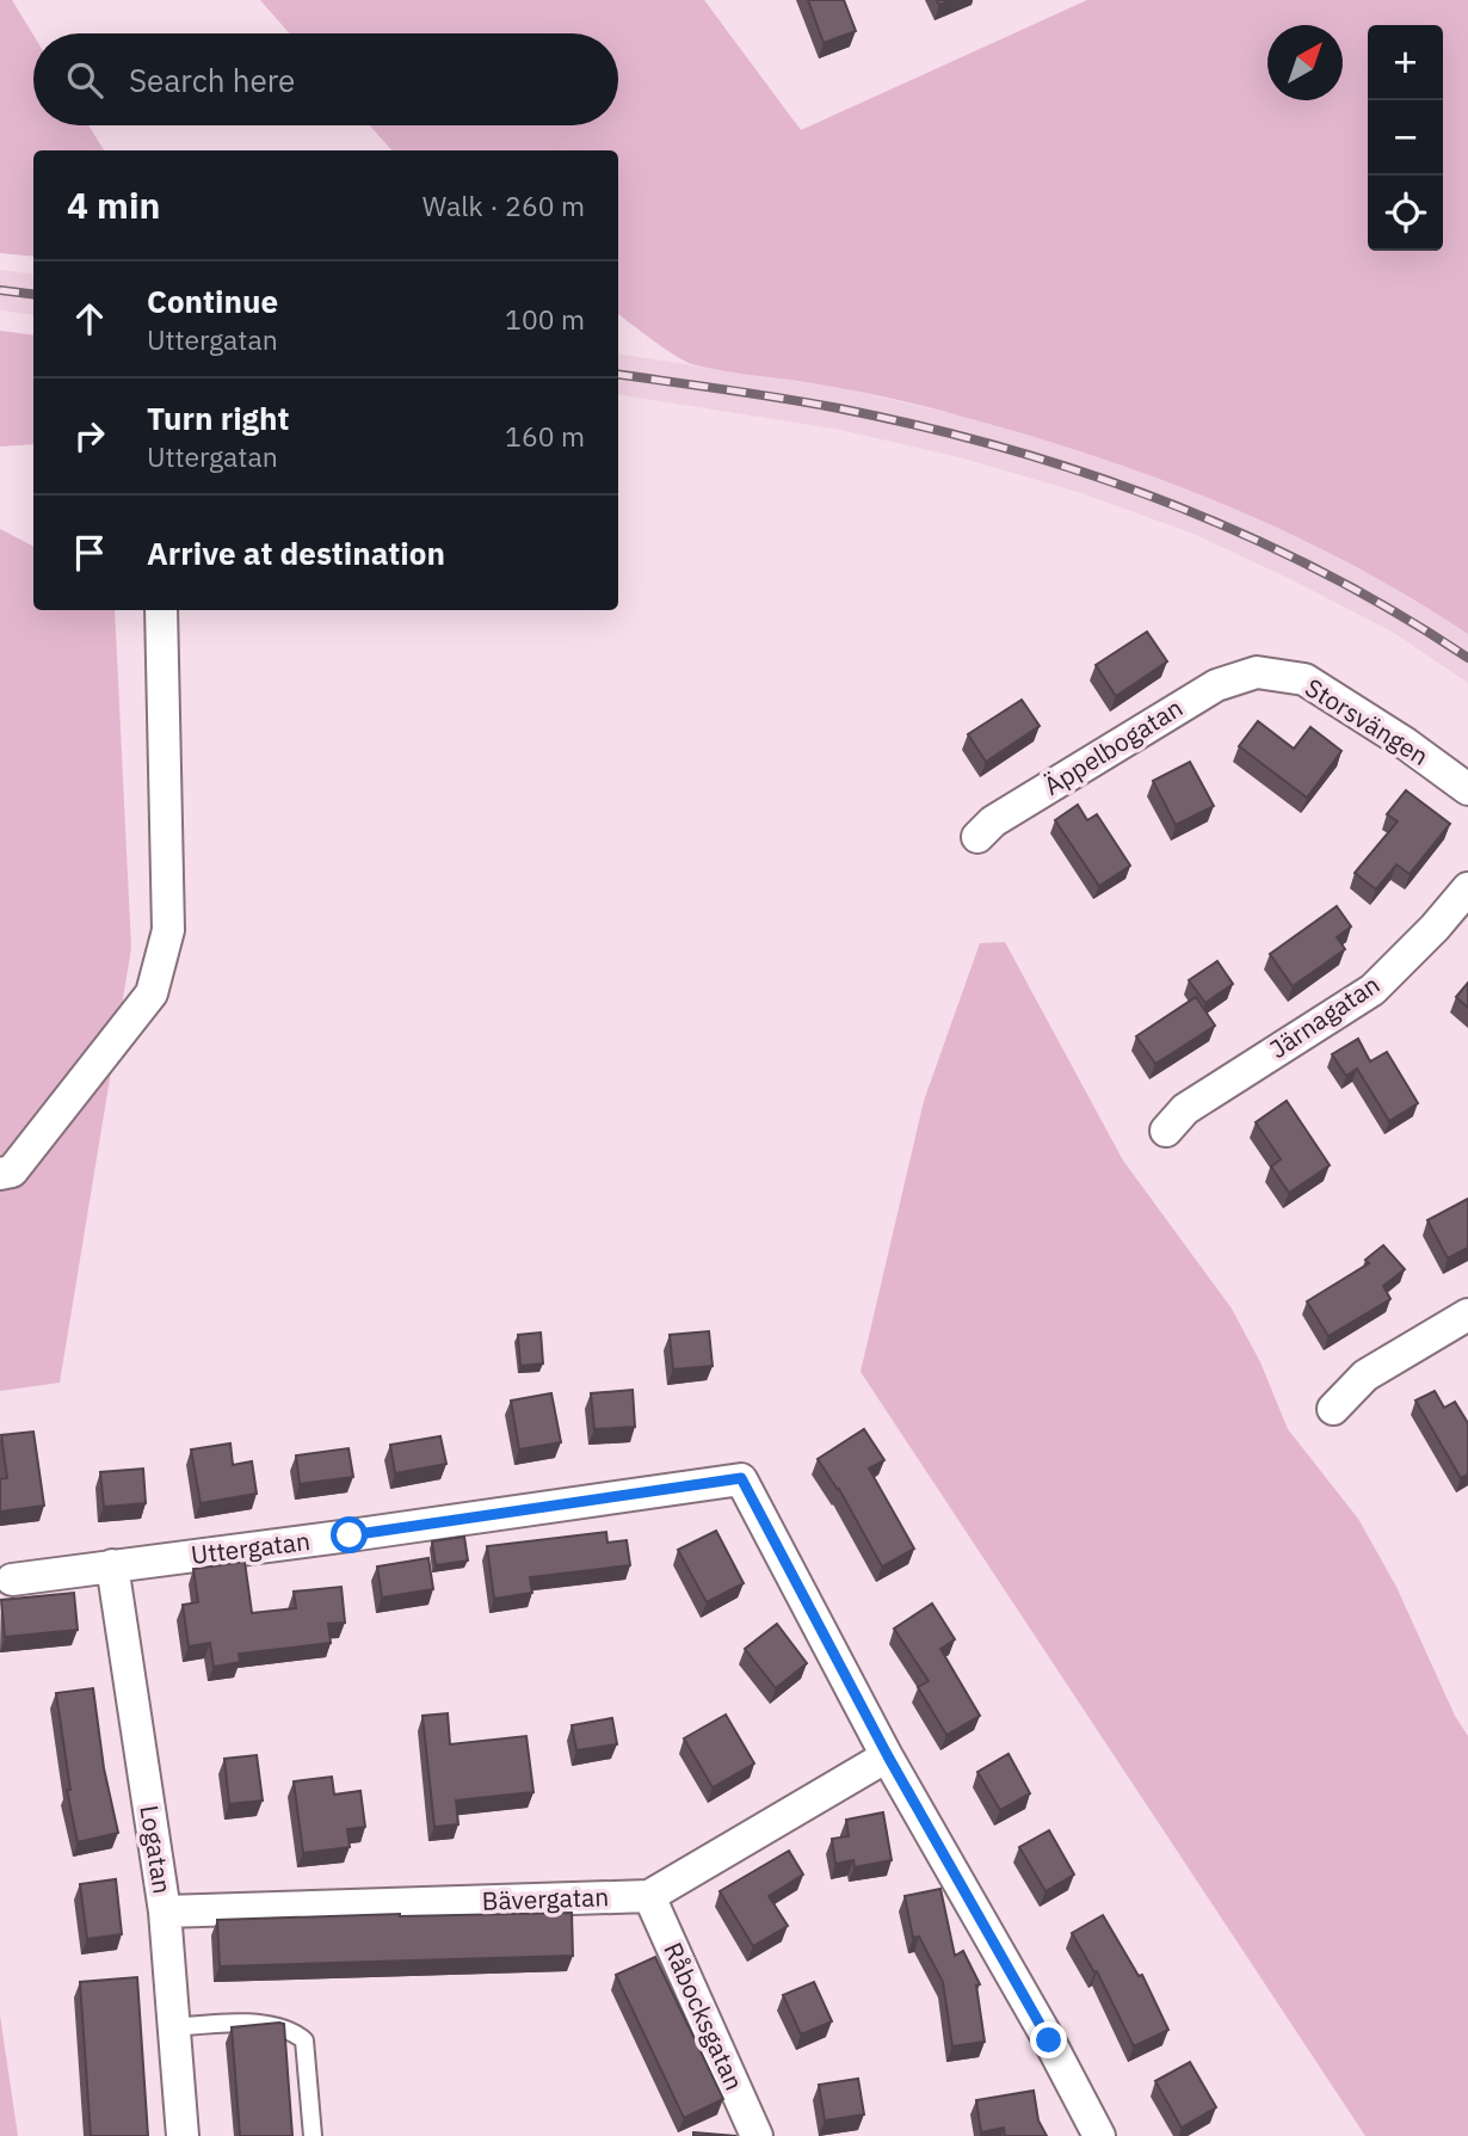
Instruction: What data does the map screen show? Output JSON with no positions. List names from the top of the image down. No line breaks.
{"streets":{"street":["Storsvängen","Äppelbogatan","Järnagatan","Uttergatan","Logatan","Bävergatan","Råbocksgatan"]},"crossings":[["Storsvängen","Äppelbogatan"],["Uttergatan","Logatan"],["Uttergatan","Bävergatan"],["Logatan","Bävergatan"],["Bävergatan","Råbocksgatan"]],"north":"top right","page":{"map_buttons":["+","−"],"search":"Search here","heading":["4 min","Walk · 260 m"],"list":[["Continue","Uttergatan","100 m"],["Turn right","Uttergatan","160 m"],"Arrive at destination"]}}
